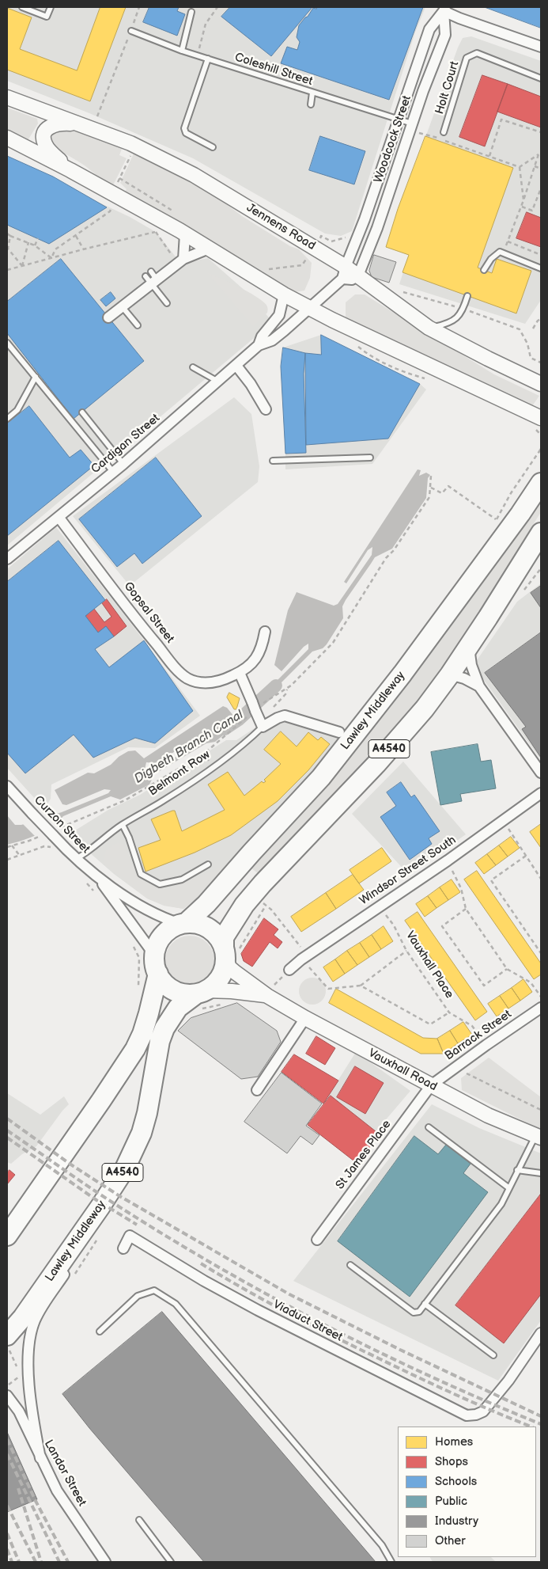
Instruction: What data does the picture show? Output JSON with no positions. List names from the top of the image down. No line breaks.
{"streets":{"highway":["Lawley Middleway","A4540"],"main road":["Jennens Road","Vauxhall Road"],"street":["Woodcock Street","Cardigan Street","Gopsal Street","Curzon Street","Windsor Street South","Barrack Street","St James Place","Viaduct Street","Landor Street"],"lane":["Coleshill Street","Holt Court","Belmont Row"],"path":["Vauxhall Place"]},"crossings":[["Coleshill Street","Woodcock Street"],["Woodcock Street","Jennens Road"],["Woodcock Street","Cardigan Street"],["Jennens Road","Cardigan Street"],["Cardigan Street","Gopsal Street"],["Lawley Middleway","A4540"],["Lawley Middleway","Curzon Street"],["Lawley Middleway","Vauxhall Road"],["A4540","Curzon Street"],["A4540","Vauxhall Road"],["Belmont Row","Curzon Street"],["Curzon Street","Vauxhall Road"],["Windsor Street South","Vauxhall Place"],["Vauxhall Place","Barrack Street"],["Barrack Street","Vauxhall Road"],["Barrack Street","St James Place"],["Vauxhall Road","St James Place"]],"water":["Digbeth Branch Canal"],"legend":["Homes","Shops","Schools","Public","Industry","Other"]}
